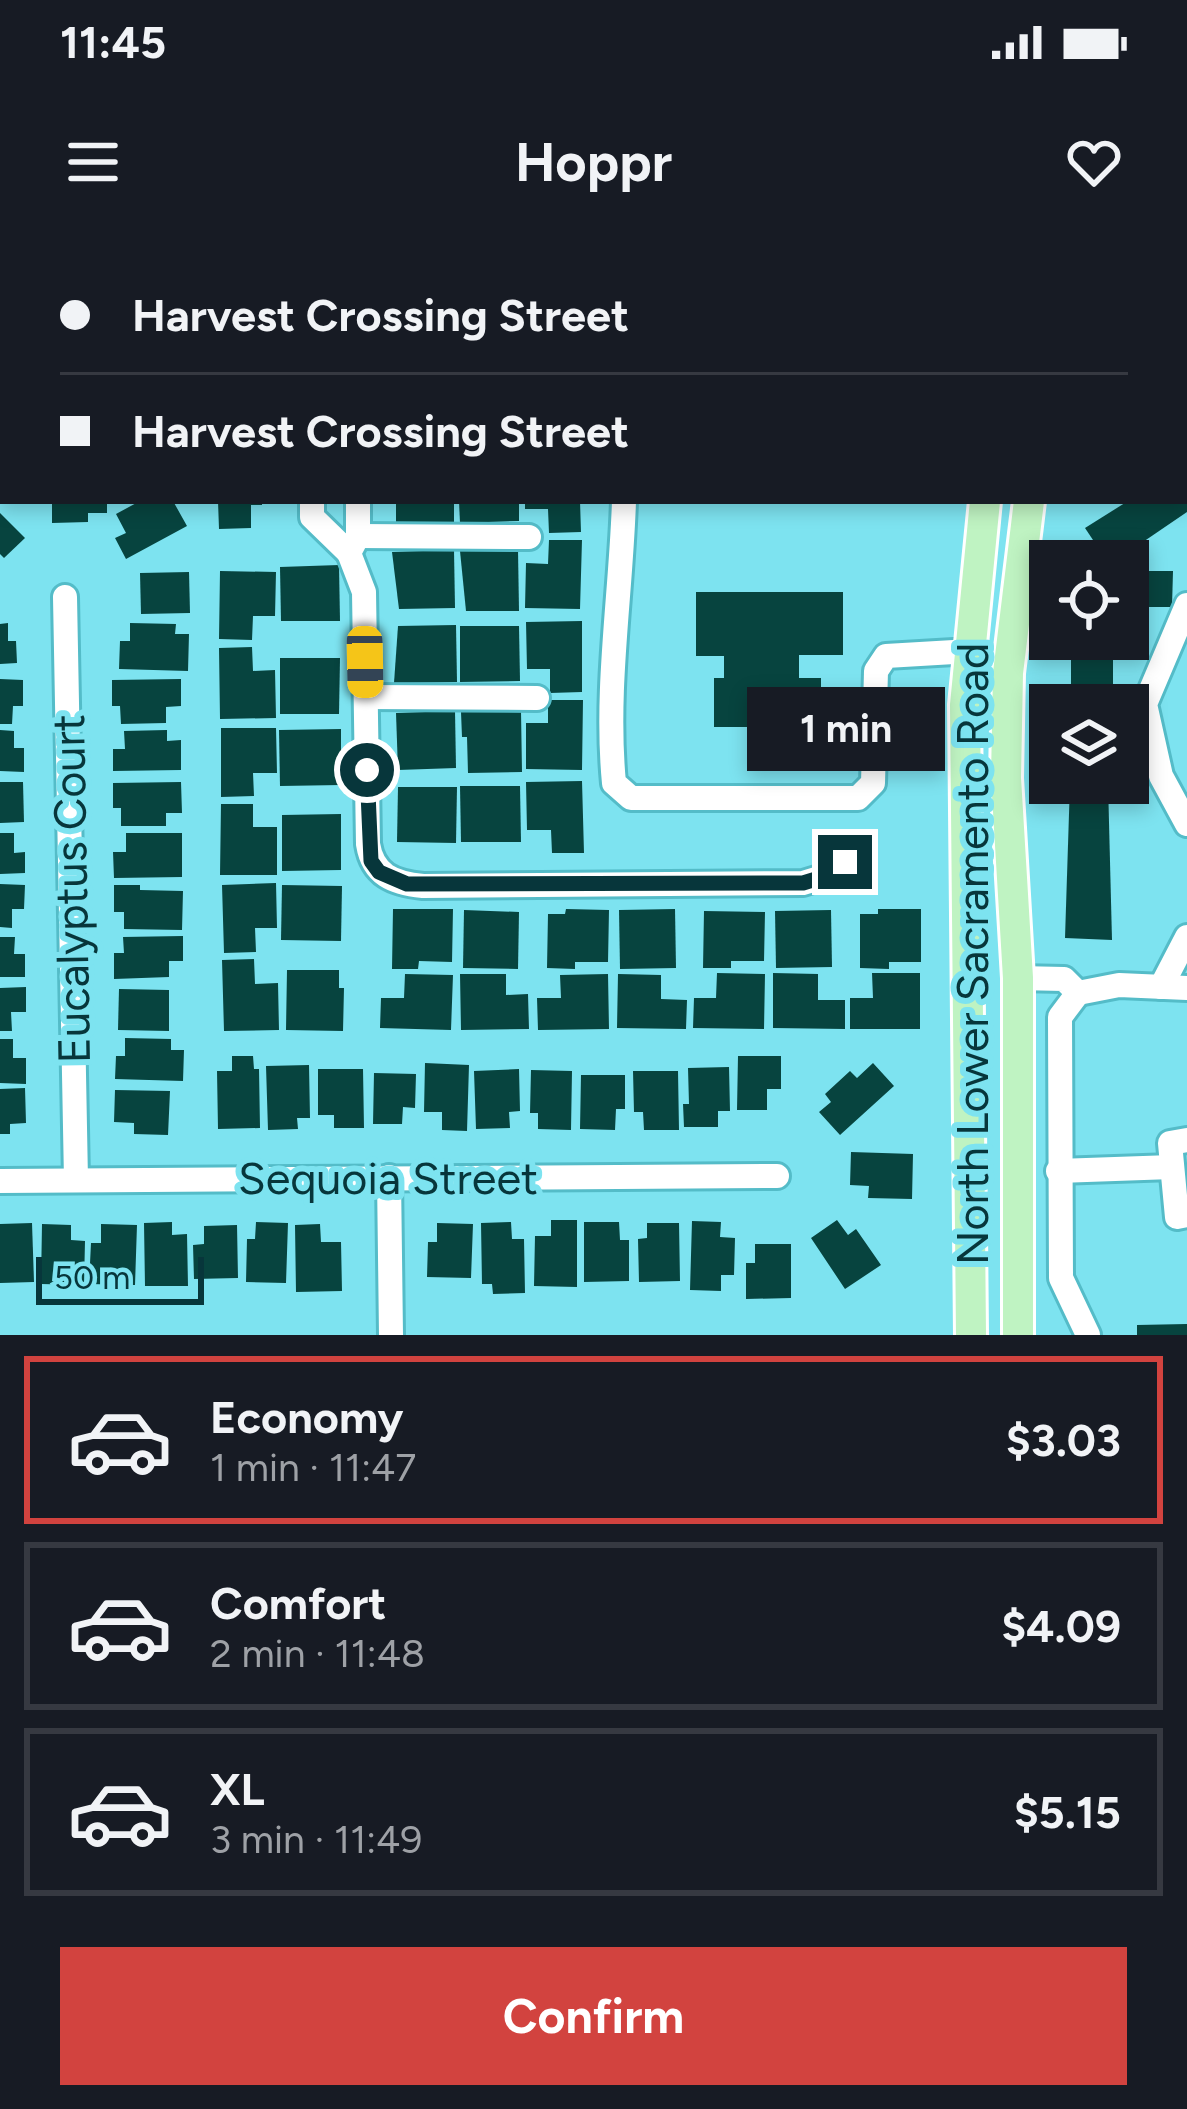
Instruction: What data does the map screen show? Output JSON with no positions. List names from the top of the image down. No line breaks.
{"streets":{"main road":["North Lower Sacramento Road"],"street":["Eucalyptus Court","Sequoia Street"]},"crossings":[["Eucalyptus Court","Sequoia Street"]],"scale_bar":"50 m","page":{"status":"11:45","header":"Hoppr","banner":["Harvest Crossing Street","Harvest Crossing Street"],"bubble":"1 min","scale":"50 m","list":[{"name":"Economy","note":"1 min · 11:47","value":"$3.03"},{"name":"Comfort","note":"2 min · 11:48","value":"$4.09"},{"name":"XL","note":"3 min · 11:49","value":"$5.15"}],"buttons":"Confirm"}}
